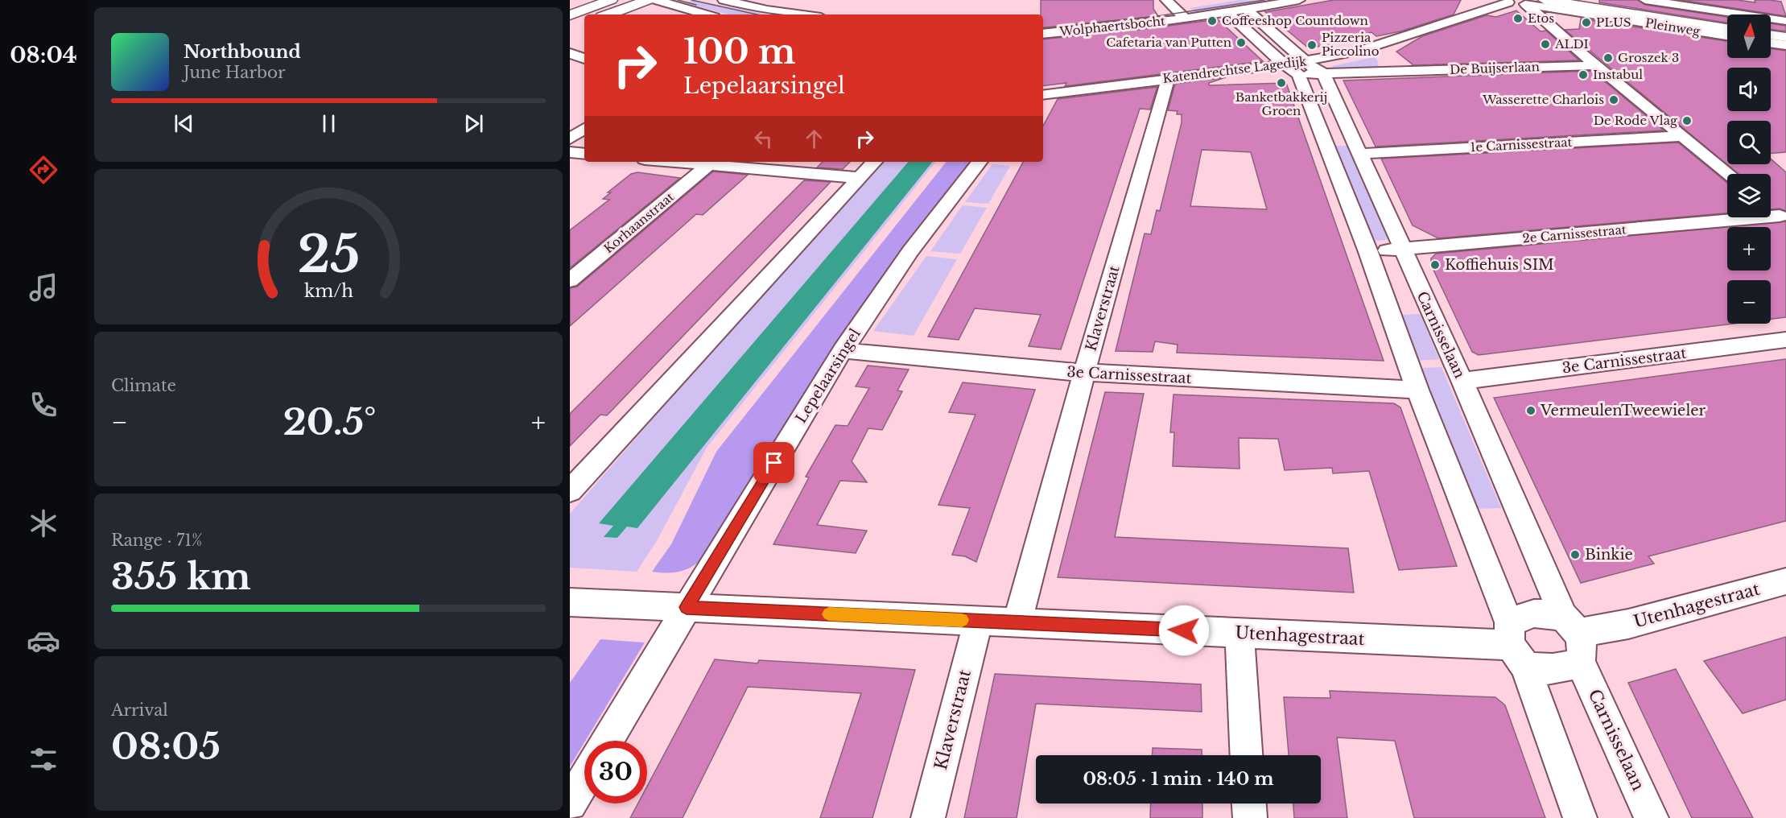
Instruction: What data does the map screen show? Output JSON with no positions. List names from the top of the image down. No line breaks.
{"streets":{"main road":["Pleinweg"],"street":["Wolphaertsbocht","De Buijserlaan","Katendrechtse Lagedijk","1e Carnissestraat","Korhaanstraat","2e Carnissestraat","Klaverstraat","Carnisselaan","3e Carnissestraat","Lepelaarsingel","Utenhagestraat"]},"crossings":[["Pleinweg","Katendrechtse Lagedijk"],["De Buijserlaan","Carnisselaan"],["Katendrechtse Lagedijk","Klaverstraat"],["Katendrechtse Lagedijk","Carnisselaan"],["1e Carnissestraat","Carnisselaan"],["2e Carnissestraat","Carnisselaan"],["Klaverstraat","3e Carnissestraat"],["Klaverstraat","Utenhagestraat"],["Carnisselaan","3e Carnissestraat"],["Carnisselaan","Utenhagestraat"],["3e Carnissestraat","Lepelaarsingel"],["Lepelaarsingel","Utenhagestraat"]],"places":["Etos","Coffeeshop Countdown","PLUS","Cafetaria van Putten","ALDI","Pizzeria Piccolino","Groszek 3","Instabul","Banketbakkerij Groen","Wasserette Charlois","De Rode Vlag","Koffiehuis SIM","VermeulenTweewieler","Binkie"],"north":"top","page":{"tabs":"08:04","map_buttons":["+","−"],"turn":["100 m","Lepelaarsingel"],"song":["Northbound","June Harbor"],"tile":["Climate",["Range · 71%","355 km"],["Arrival","08:05"]],"heat":["−","20.5°","+"],"limit":"30","trip":"08:05 · 1 min · 140 m","gauge":["25","km/h"]}}
